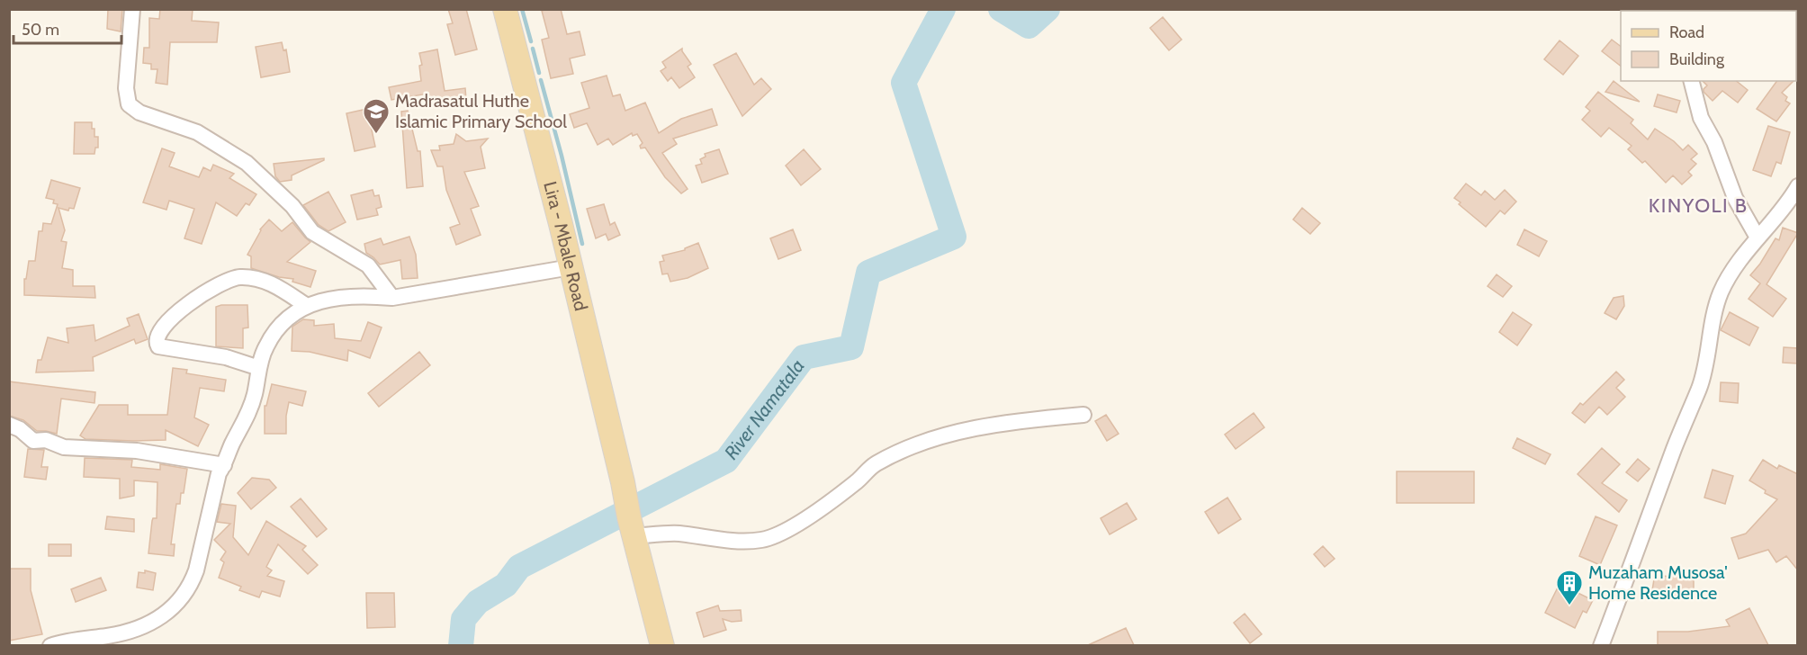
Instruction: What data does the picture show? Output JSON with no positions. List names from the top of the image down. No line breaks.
{"streets":{"main road":["Lira - Mbale Road"]},"districts":["KINYOLI B"],"water":["River Namatala"],"places":{"school or university":["Madrasatul Huthe Islamic Primary School"],"building":["Muzaham Musosa' Home Residence"]},"legend":["Road","Building"],"scale_bar":"50 m"}
